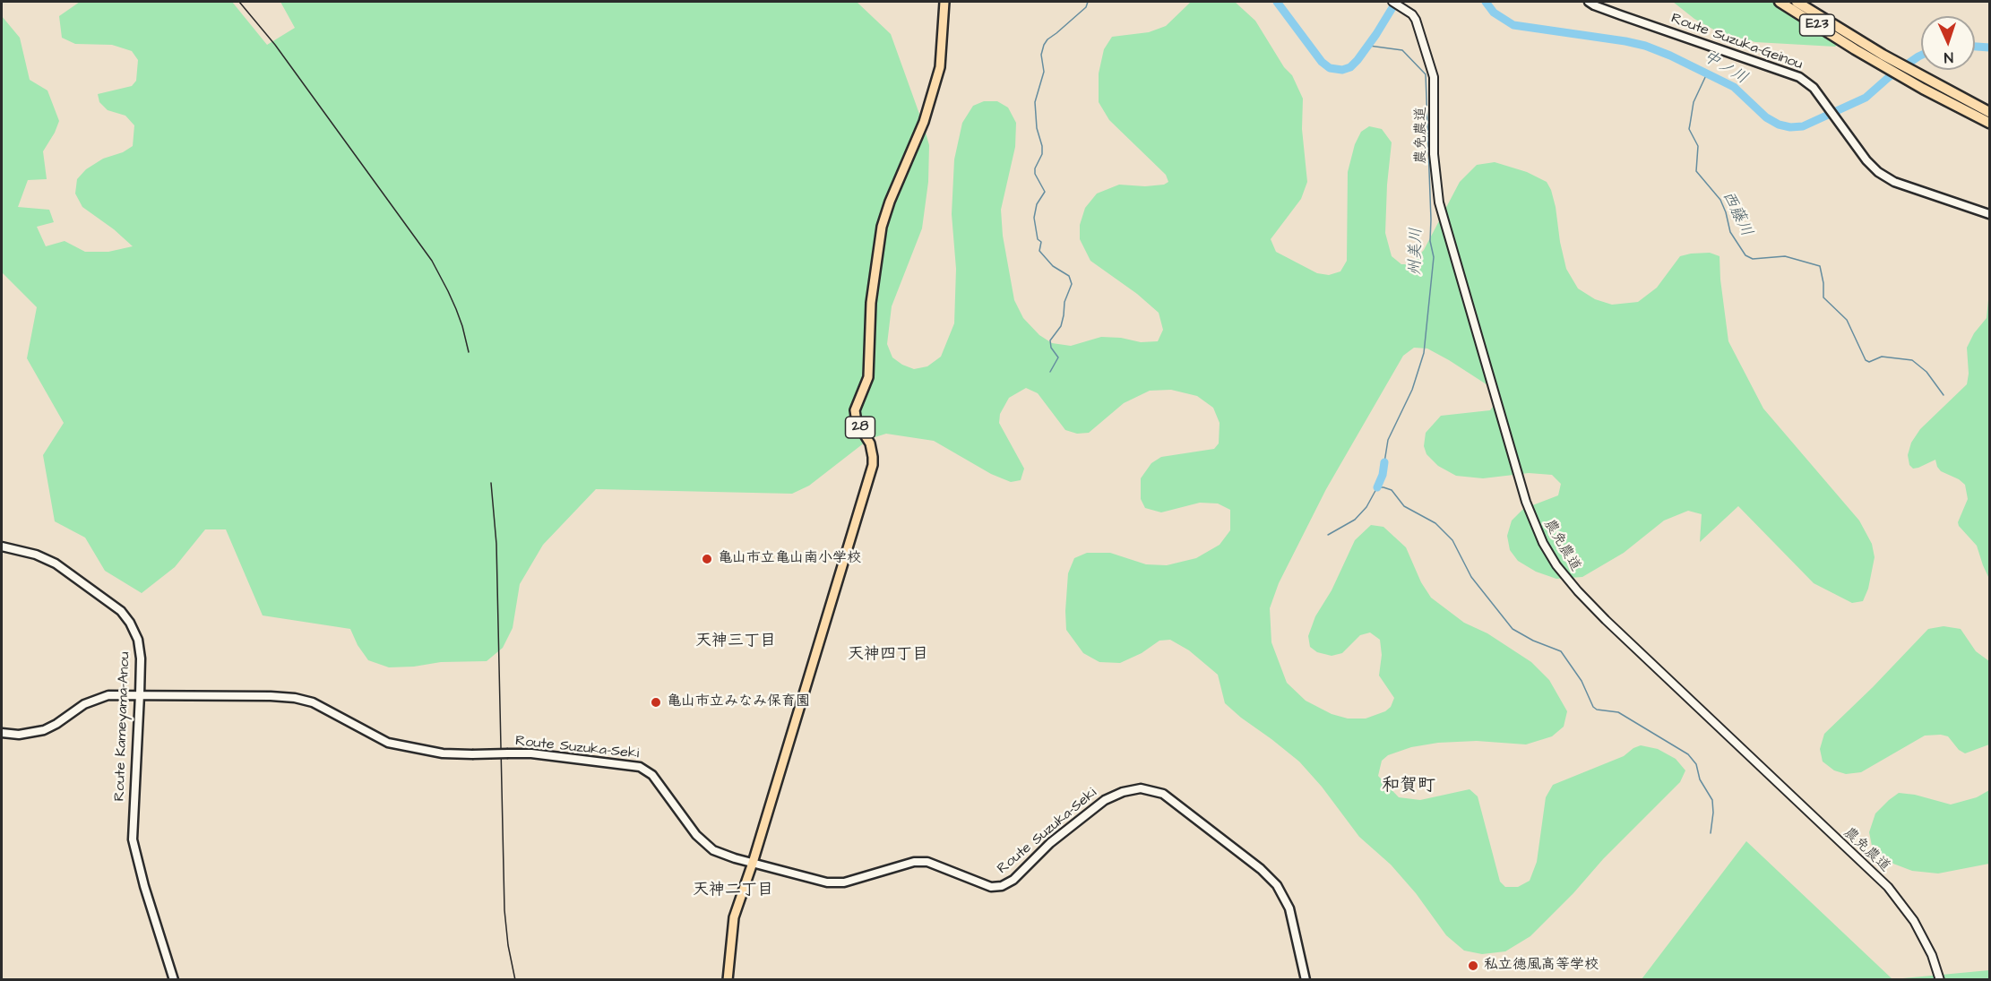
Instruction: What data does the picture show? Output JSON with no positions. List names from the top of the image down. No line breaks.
{"streets":{"highway":["E23"],"main road":["Route Suzuka-Geinou","28","Route Kameyama-Anou","Route Suzuka-Seki"],"street":["農免農道"]},"crossings":[["28","Route Suzuka-Seki"],["Route Kameyama-Anou","Route Suzuka-Seki"]],"districts":["天神三丁目","天神四丁目","和賀町","天神二丁目"],"water":["中ノ川","西藤川","州美川"],"places":["亀山市立亀山南小学校","亀山市立みなみ保育園","私立徳風高等学校"],"north":"bottom"}
